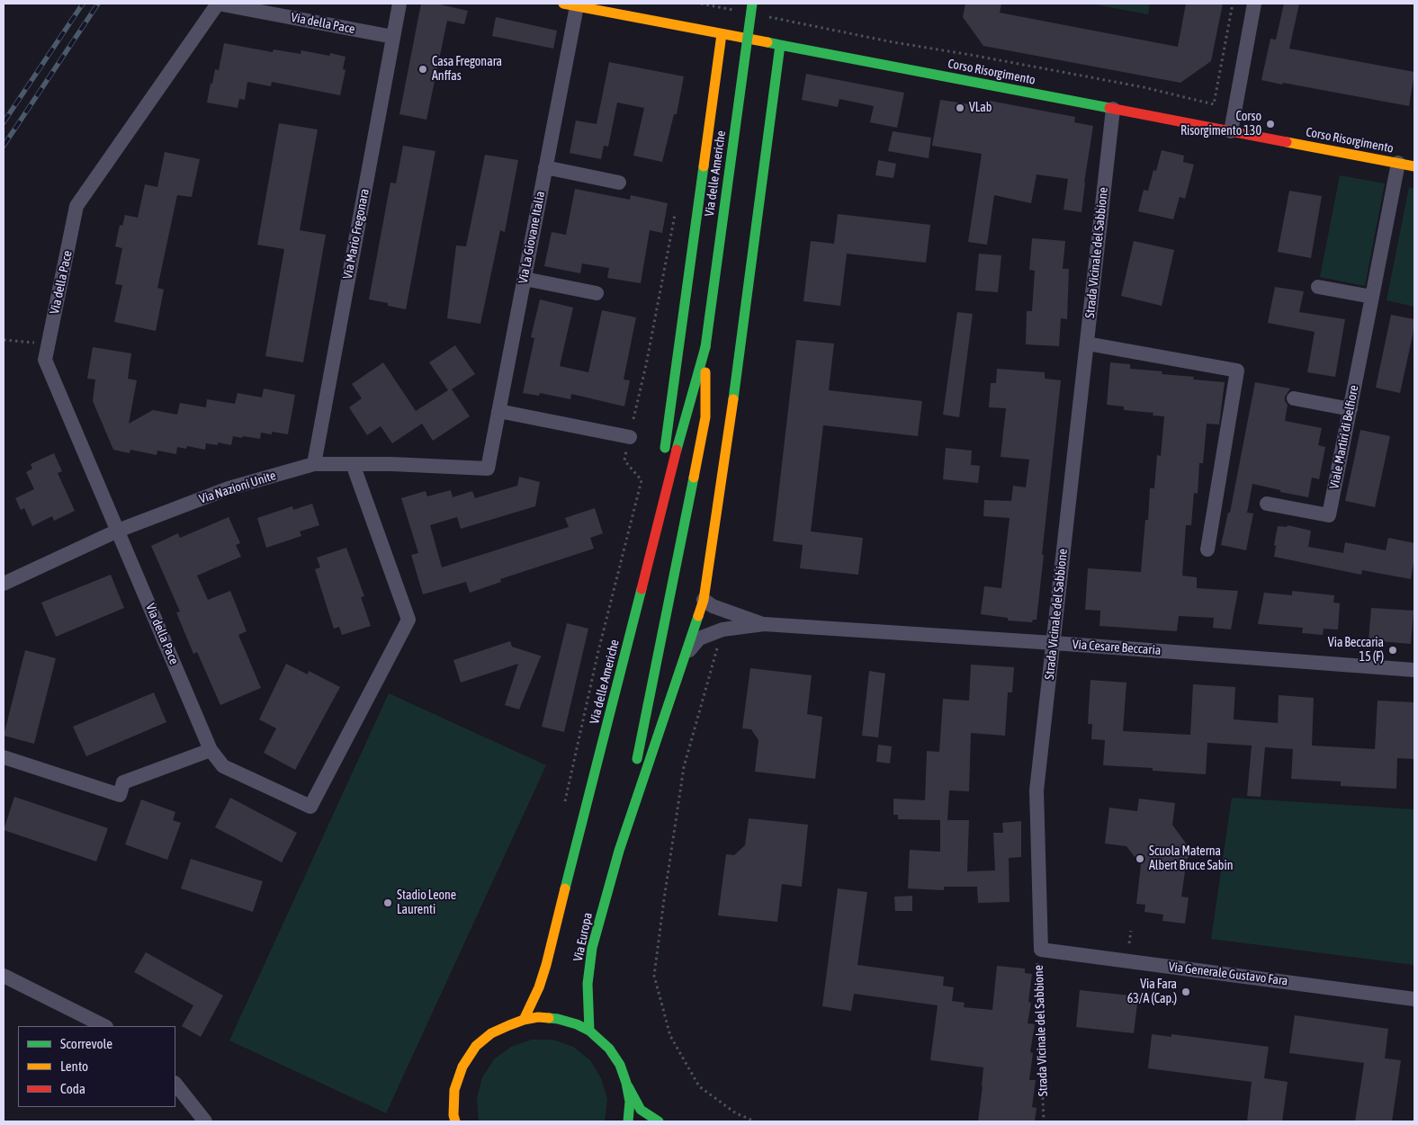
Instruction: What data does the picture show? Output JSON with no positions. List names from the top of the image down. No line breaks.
{"streets":{"main road":["Corso Risorgimento","Via delle Americhe","Via Europa"],"street":["Via della Pace","Via Mario Fregonara","Via La Giovane Italia","Strada Vicinale del Sabbione","Viale Martiri di Belfiore","Via Nazioni Unite","Via Cesare Beccaria","Via Generale Gustavo Fara"]},"crossings":[["Via della Pace","Via Mario Fregonara"],["Via della Pace","Via Nazioni Unite"],["Corso Risorgimento","Via La Giovane Italia"],["Corso Risorgimento","Strada Vicinale del Sabbione"],["Corso Risorgimento","Viale Martiri di Belfiore"],["Via delle Americhe","Via Europa"],["Via Mario Fregonara","Via Nazioni Unite"],["Via La Giovane Italia","Via Nazioni Unite"],["Strada Vicinale del Sabbione","Via Cesare Beccaria"],["Strada Vicinale del Sabbione","Via Generale Gustavo Fara"]],"places":["Casa Fregonara Anffas","VLab","Corso Risorgimento 130","Via Beccaria 15 (F)","Scuola Materna Albert Bruce Sabin","Stadio Leone Laurenti","Via Fara 63/A (Cap.)"],"legend":["Scorrevole","Lento","Coda"]}
